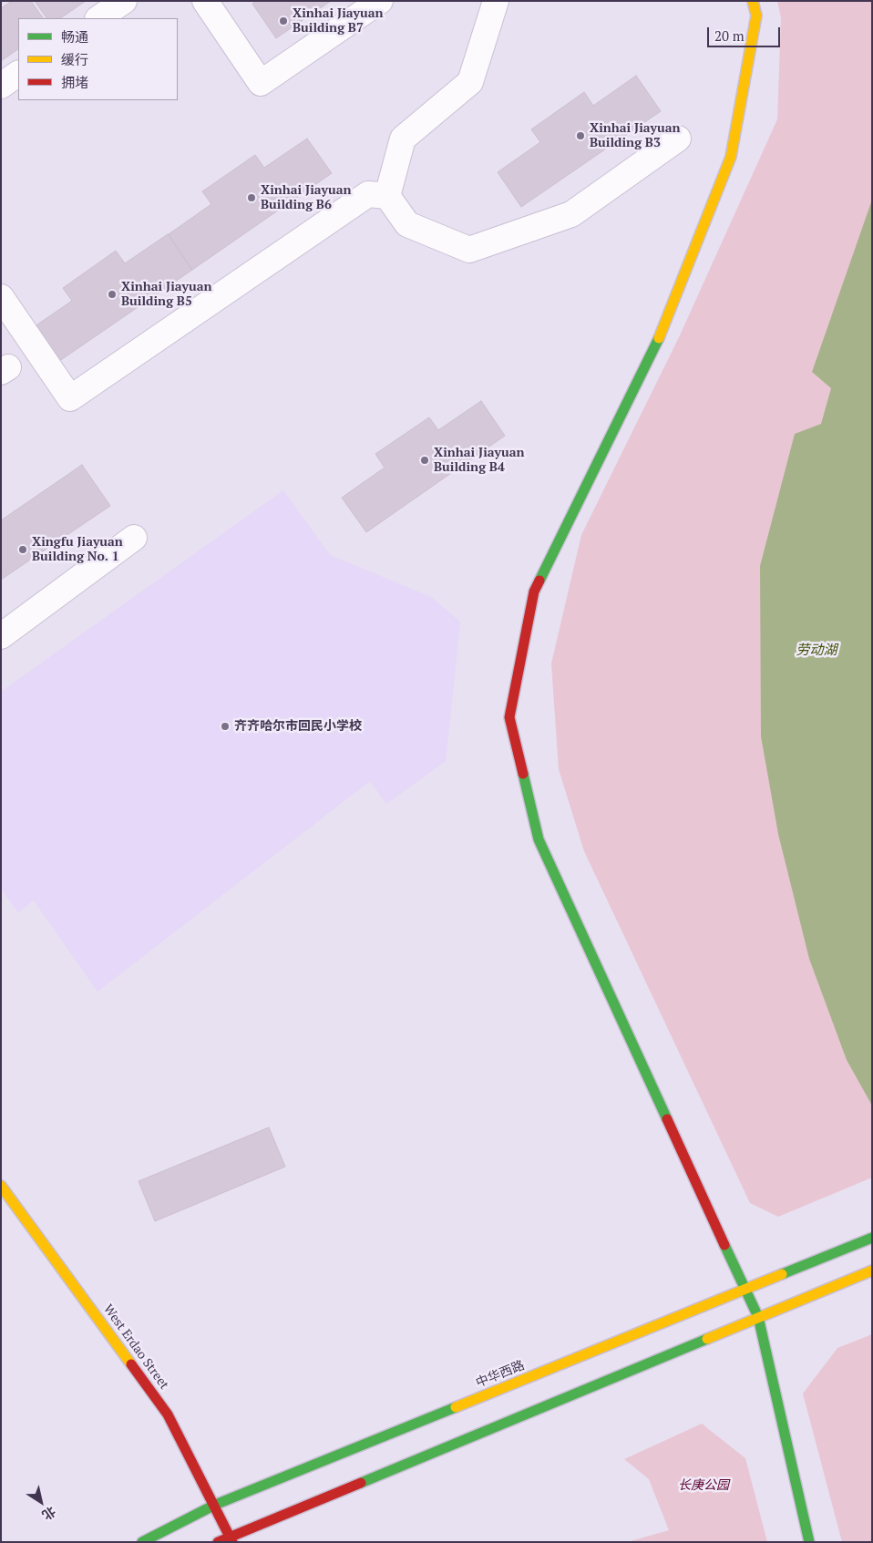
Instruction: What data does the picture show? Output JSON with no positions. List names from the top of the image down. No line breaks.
{"streets":{"main road":["West Erdao Street","中华西路"]},"crossings":[["West Erdao Street","中华西路"]],"water":["劳动湖"],"parks":["长庚公园"],"places":["Xinhai Jiayuan Building B7","Xinhai Jiayuan Building B3","Xinhai Jiayuan Building B6","Xinhai Jiayuan Building B5","Xinhai Jiayuan Building B4","Xingfu Jiayuan Building No. 1","齐齐哈尔市回民小学校"],"legend":["畅通","缓行","拥堵"],"scale_bar":"20 m","north":"bottom right"}
